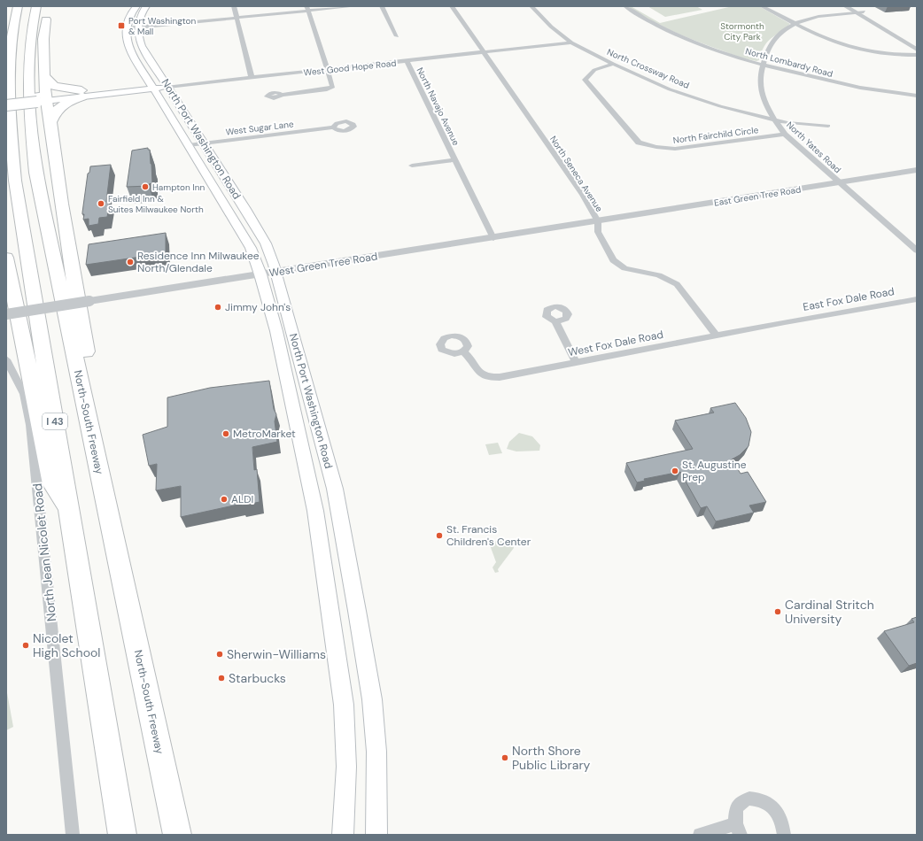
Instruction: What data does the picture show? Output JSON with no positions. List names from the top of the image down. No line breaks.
{"streets":{"highway":["I 43","North-South Freeway"],"main road":["West Good Hope Road","North Port Washington Road"],"street":["North Lombardy Road","North Crossway Road","North Navajo Avenue","West Sugar Lane","North Fairchild Circle","North Yates Road","North Seneca Avenue","East Green Tree Road","West Green Tree Road","East Fox Dale Road","West Fox Dale Road","North Jean Nicolet Road"]},"crossings":[["North Lombardy Road","North Yates Road"],["West Good Hope Road","North Crossway Road"],["West Good Hope Road","North Navajo Avenue"],["West Good Hope Road","North Port Washington Road"],["West Good Hope Road","North Seneca Avenue"],["North Crossway Road","North Fairchild Circle"],["North Crossway Road","North Yates Road"],["North Navajo Avenue","West Green Tree Road"],["West Sugar Lane","North Port Washington Road"],["North Fairchild Circle","North Yates Road"],["North Port Washington Road","West Green Tree Road"],["North Yates Road","East Green Tree Road"],["North Seneca Avenue","East Green Tree Road"],["North Seneca Avenue","West Green Tree Road"],["North Seneca Avenue","West Fox Dale Road"],["East Green Tree Road","West Green Tree Road"],["East Fox Dale Road","West Fox Dale Road"]],"parks":["Stormonth City Park"],"places":{"transit":["Port Washington & Mall"],"other":["Hampton Inn","Fairfield Inn & Suites Milwaukee North","Residence Inn Milwaukee North/Glendale","Jimmy John's","MetroMarket","St. Augustine Prep","ALDI","St. Francis Children's Center","Cardinal Stritch University","Nicolet High School","Sherwin-Williams","Starbucks","North Shore Public Library"]}}
